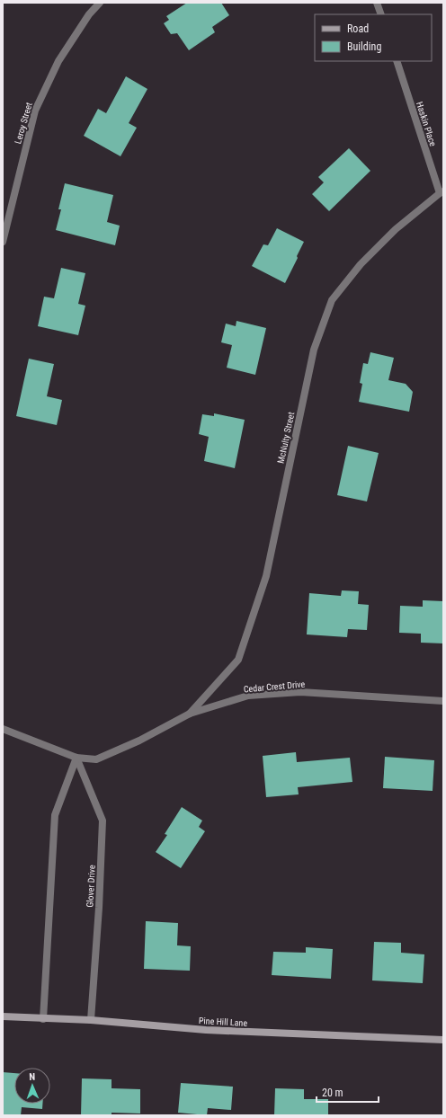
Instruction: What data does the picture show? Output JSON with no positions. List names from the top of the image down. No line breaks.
{"streets":{"street":["Leroy Street","Haskin Place","McNulty Street","Cedar Crest Drive","Glover Drive","Pine Hill Lane"]},"crossings":[["Haskin Place","McNulty Street"],["McNulty Street","Cedar Crest Drive"],["Cedar Crest Drive","Glover Drive"],["Glover Drive","Pine Hill Lane"]],"legend":["Road","Building"],"scale_bar":"20 m","north":"top"}
